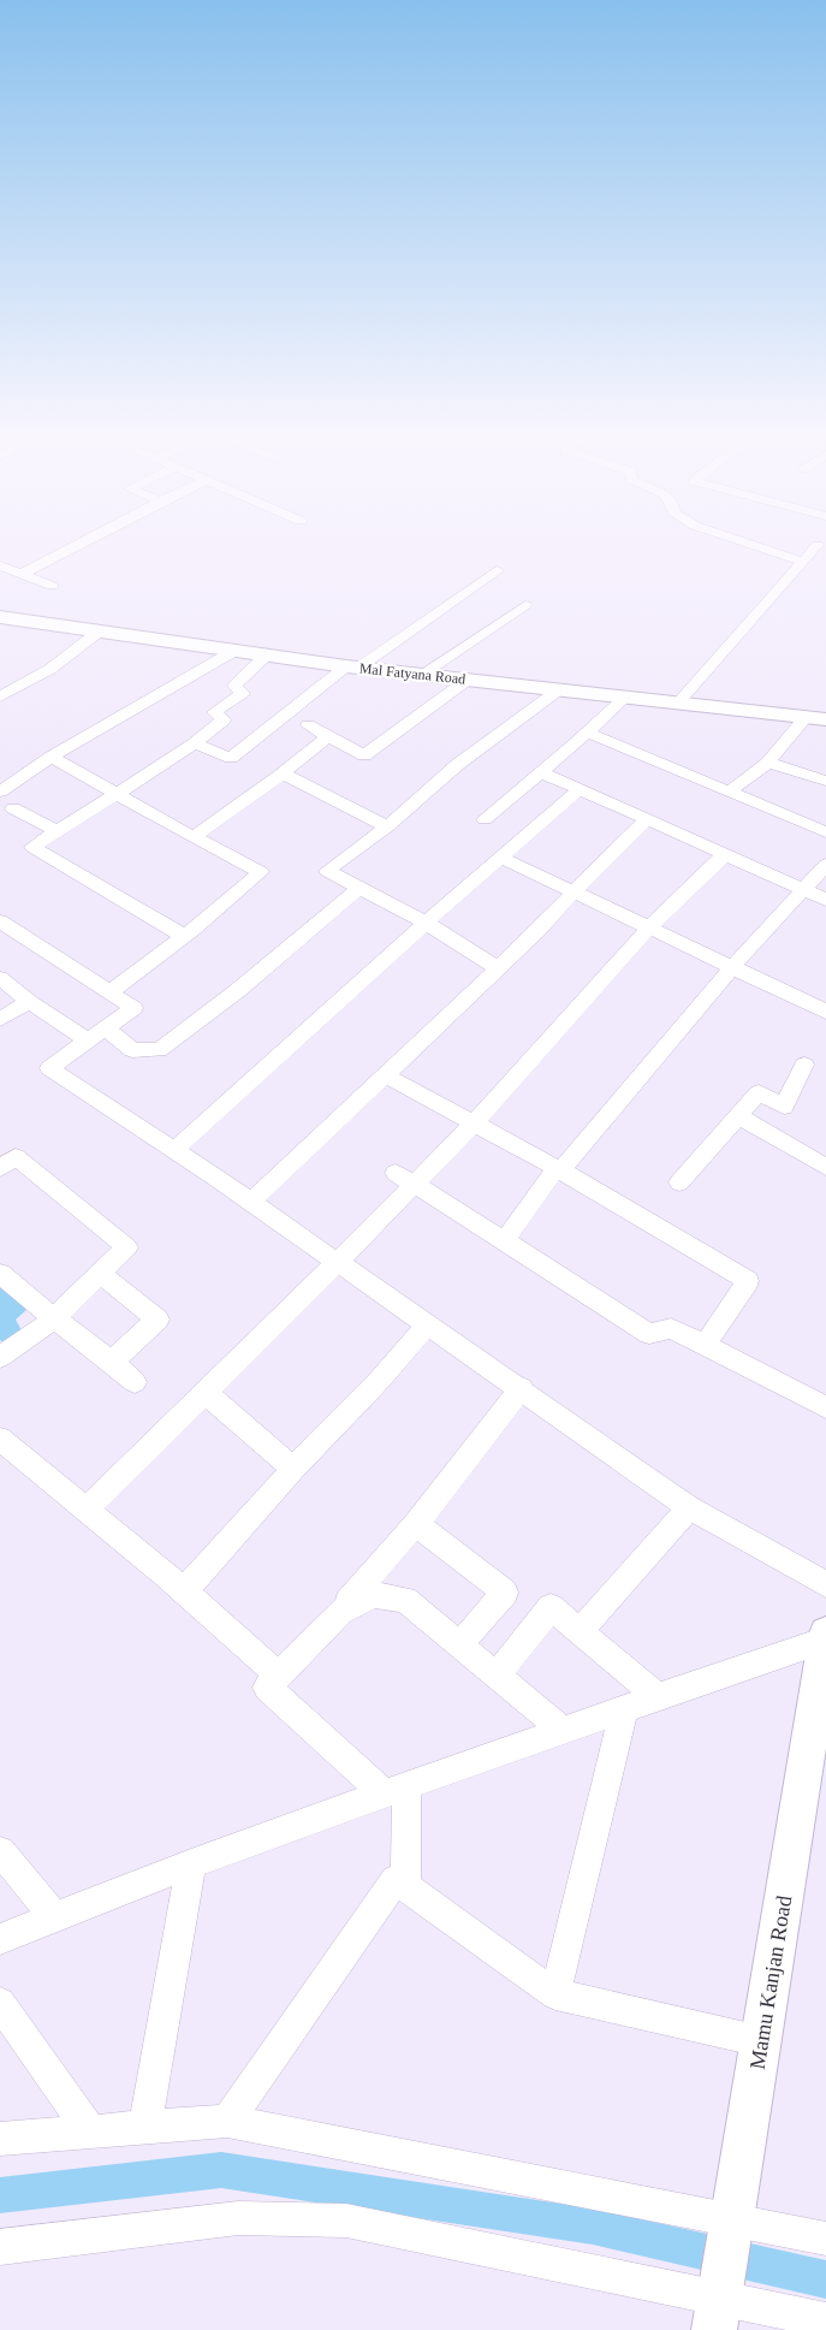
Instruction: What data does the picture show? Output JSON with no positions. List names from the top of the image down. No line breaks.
{"streets":{"main road":["Mal Fatyana Road","Mamu Kanjan Road"]}}
